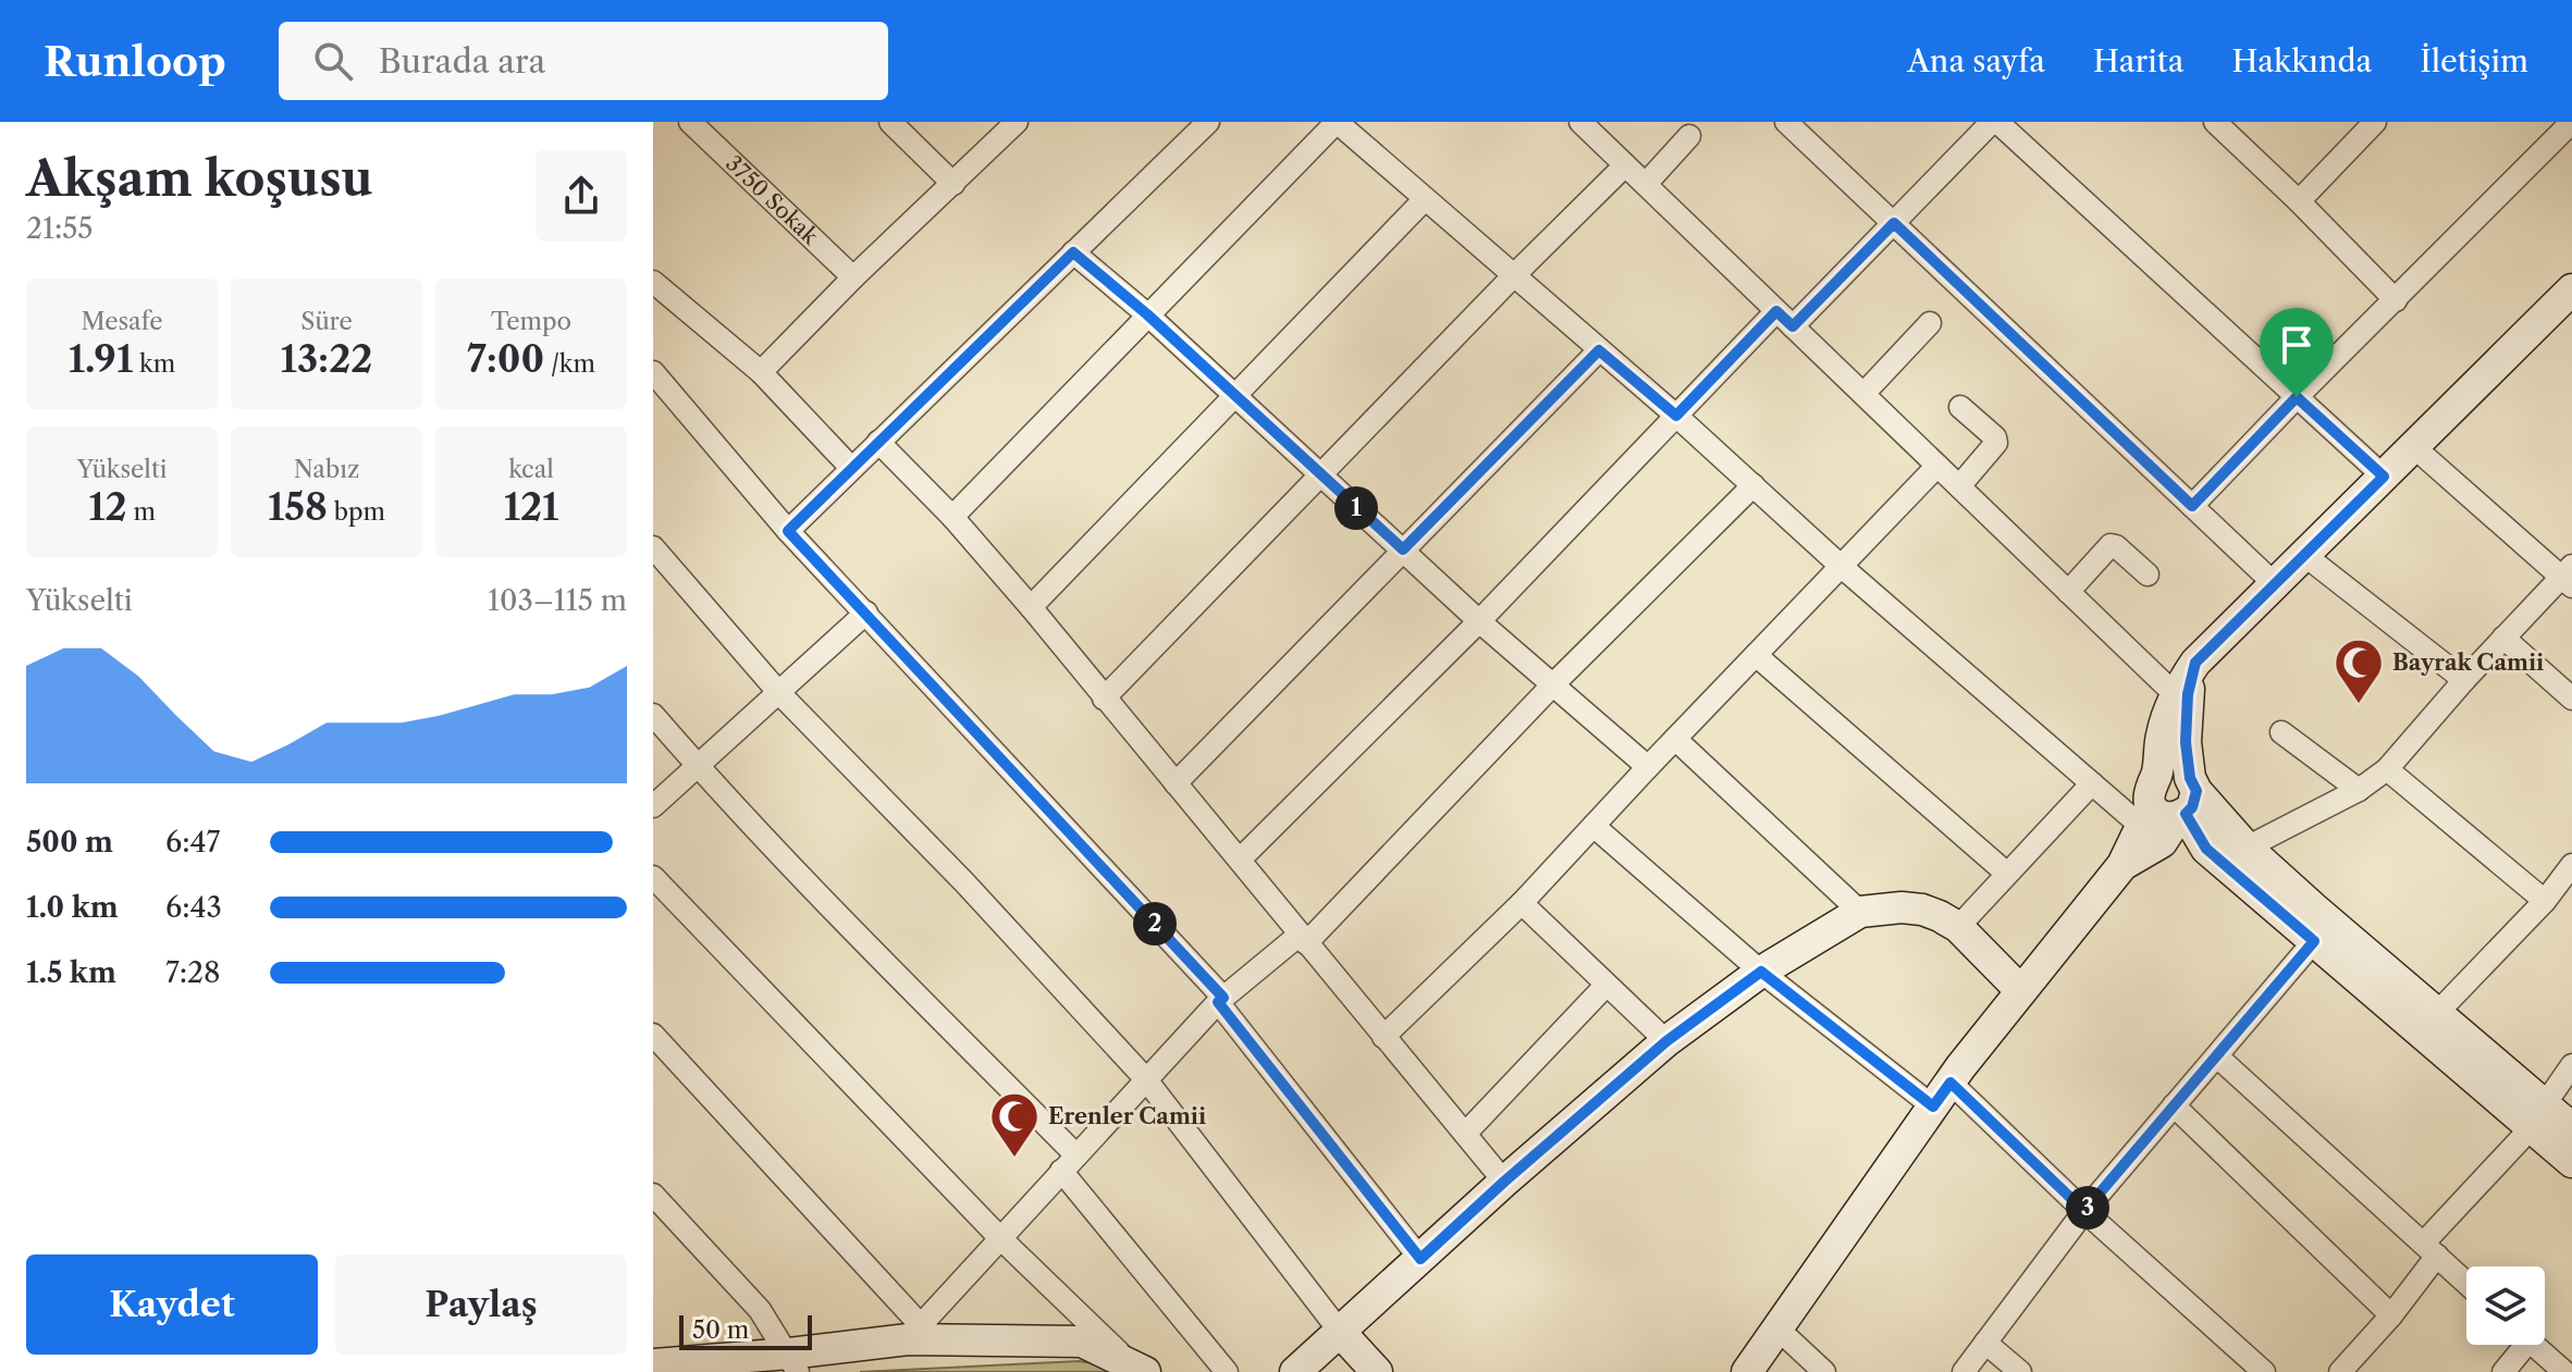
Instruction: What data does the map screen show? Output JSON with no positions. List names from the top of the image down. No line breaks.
{"streets":{"street":["3750 Sokak"]},"places":{"mosque":["Bayrak Camii","Erenler Camii"]},"scale_bar":"50 m","page":{"header":"Runloop","search":"Burada ara","nav":["Ana sayfa","Harita","Hakkında","İletişim"],"heading":["Akşam koşusu","21:55"],"stats":[["Mesafe","1.91 km"],["Süre","13:22"],["Tempo","7:00 /km"],["Yükselti","12 m"],["Nabız","158 bpm"],["kcal","121"]],"pins":["1","2","3"],"chart":["Yükselti","103–115 m"],"list":[{"name":"500 m","note":"6:47"},{"name":"1.0 km","note":"6:43"},{"name":"1.5 km","note":"7:28"}],"buttons":["Kaydet","Paylaş"],"scale":"50 m"}}
